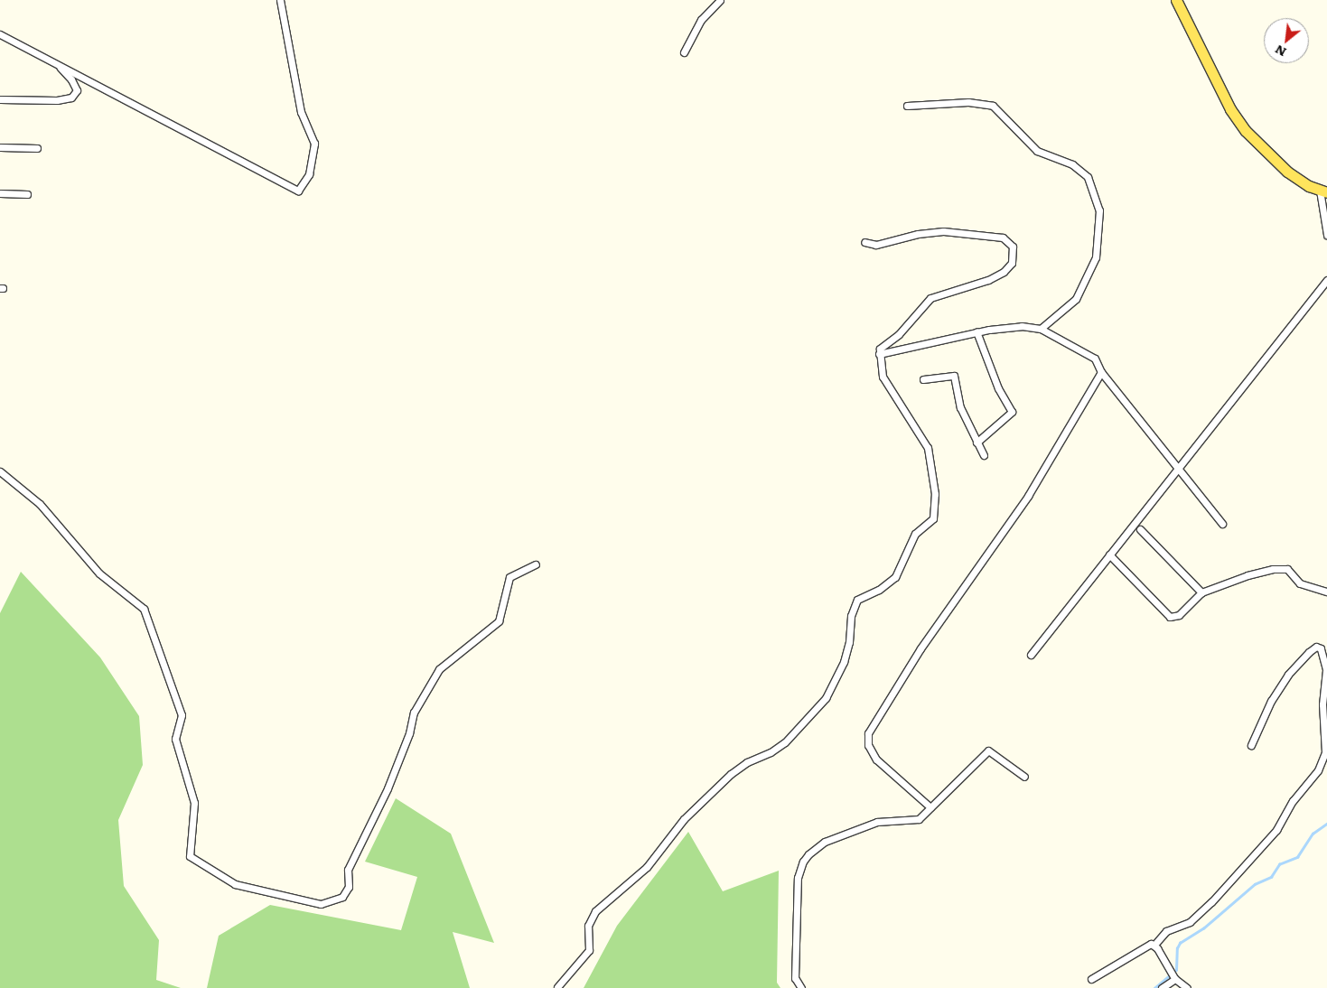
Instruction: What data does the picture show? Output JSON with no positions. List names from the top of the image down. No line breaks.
{"north":"bottom left"}
